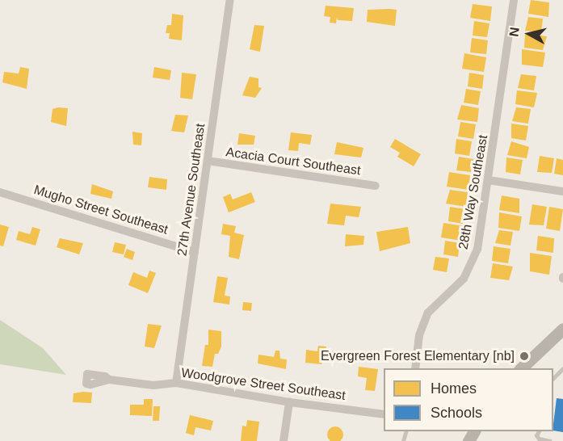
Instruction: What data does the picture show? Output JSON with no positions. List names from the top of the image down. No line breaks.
{"streets":{"street":["Acacia Court Southeast","27th Avenue Southeast","28th Way Southeast","Mugho Street Southeast","Woodgrove Street Southeast"]},"crossings":[["Acacia Court Southeast","27th Avenue Southeast"],["27th Avenue Southeast","Mugho Street Southeast"],["27th Avenue Southeast","Woodgrove Street Southeast"]],"places":["Evergreen Forest Elementary [nb]"],"legend":["Homes","Schools"],"north":"left"}
